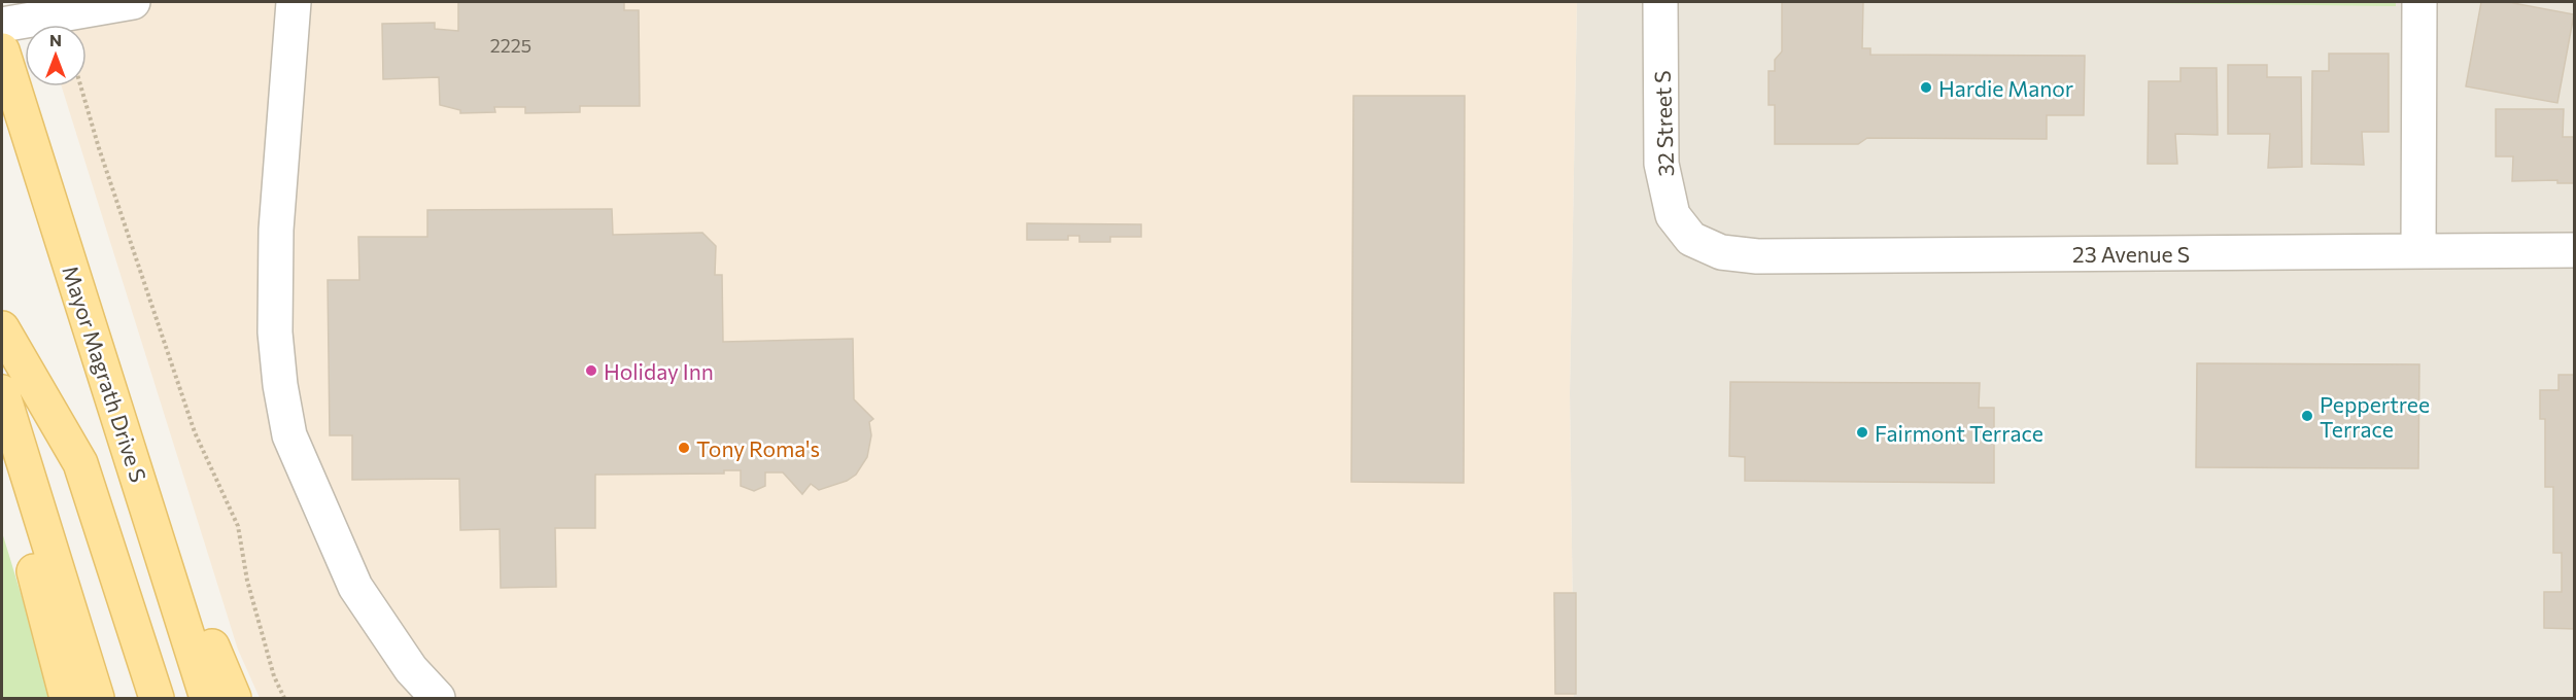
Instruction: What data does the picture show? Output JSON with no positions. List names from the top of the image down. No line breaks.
{"streets":{"main road":["Mayor Magrath Drive S"],"street":["32 Street S","23 Avenue S"]},"crossings":[["32 Street S","23 Avenue S"]],"places":["Hardie Manor","Holiday Inn","Peppertree Terrace","Fairmont Terrace","Tony Roma's"],"house_numbers":["2225"],"north":"top"}
